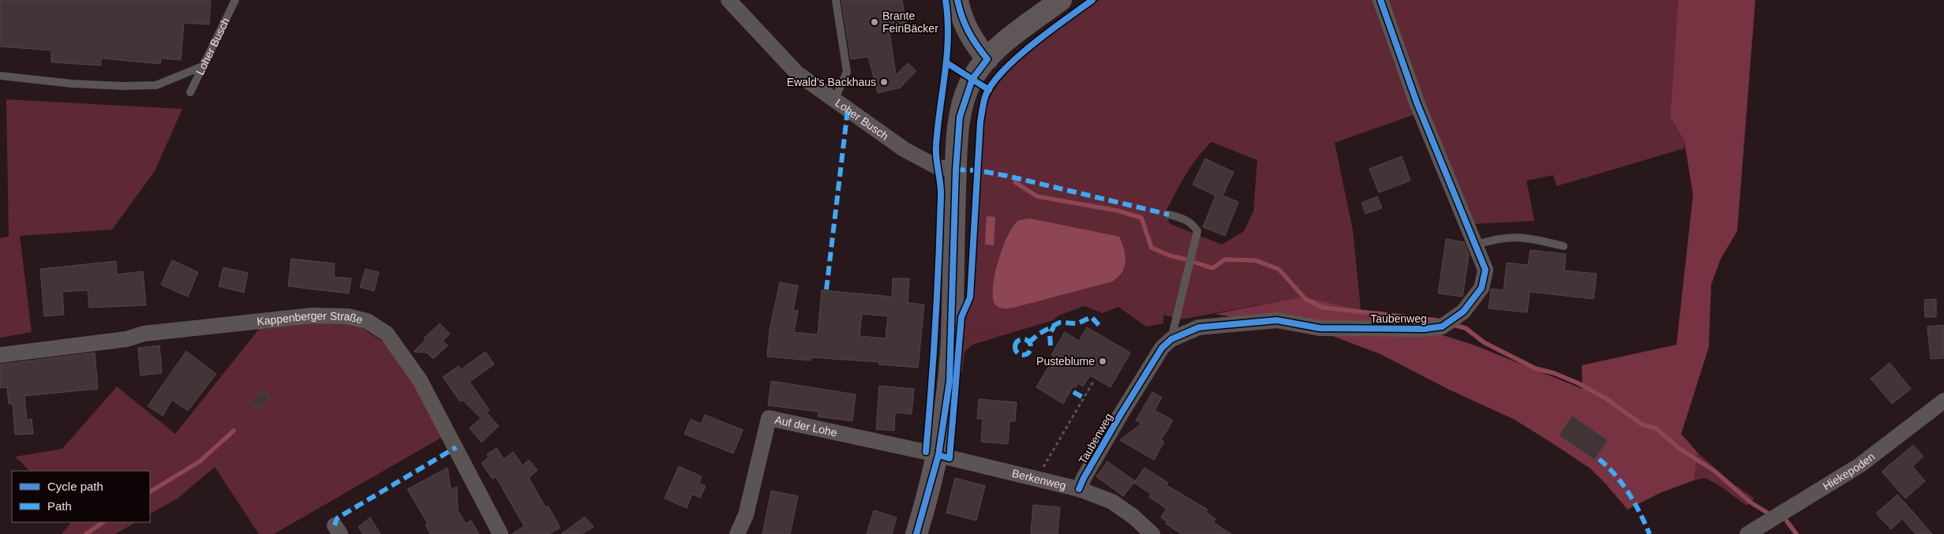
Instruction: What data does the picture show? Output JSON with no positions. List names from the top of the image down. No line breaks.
{"streets":{"street":["Loher Busch","Taubenweg","Kappenberger Straße","Auf der Lohe","Hiekepoden","Berkenweg"]},"crossings":[["Taubenweg","Berkenweg"],["Auf der Lohe","Berkenweg"]],"places":["Brante FeinBäcker","Ewald’s Backhaus","Pusteblume"],"legend":["Cycle path","Path"]}
